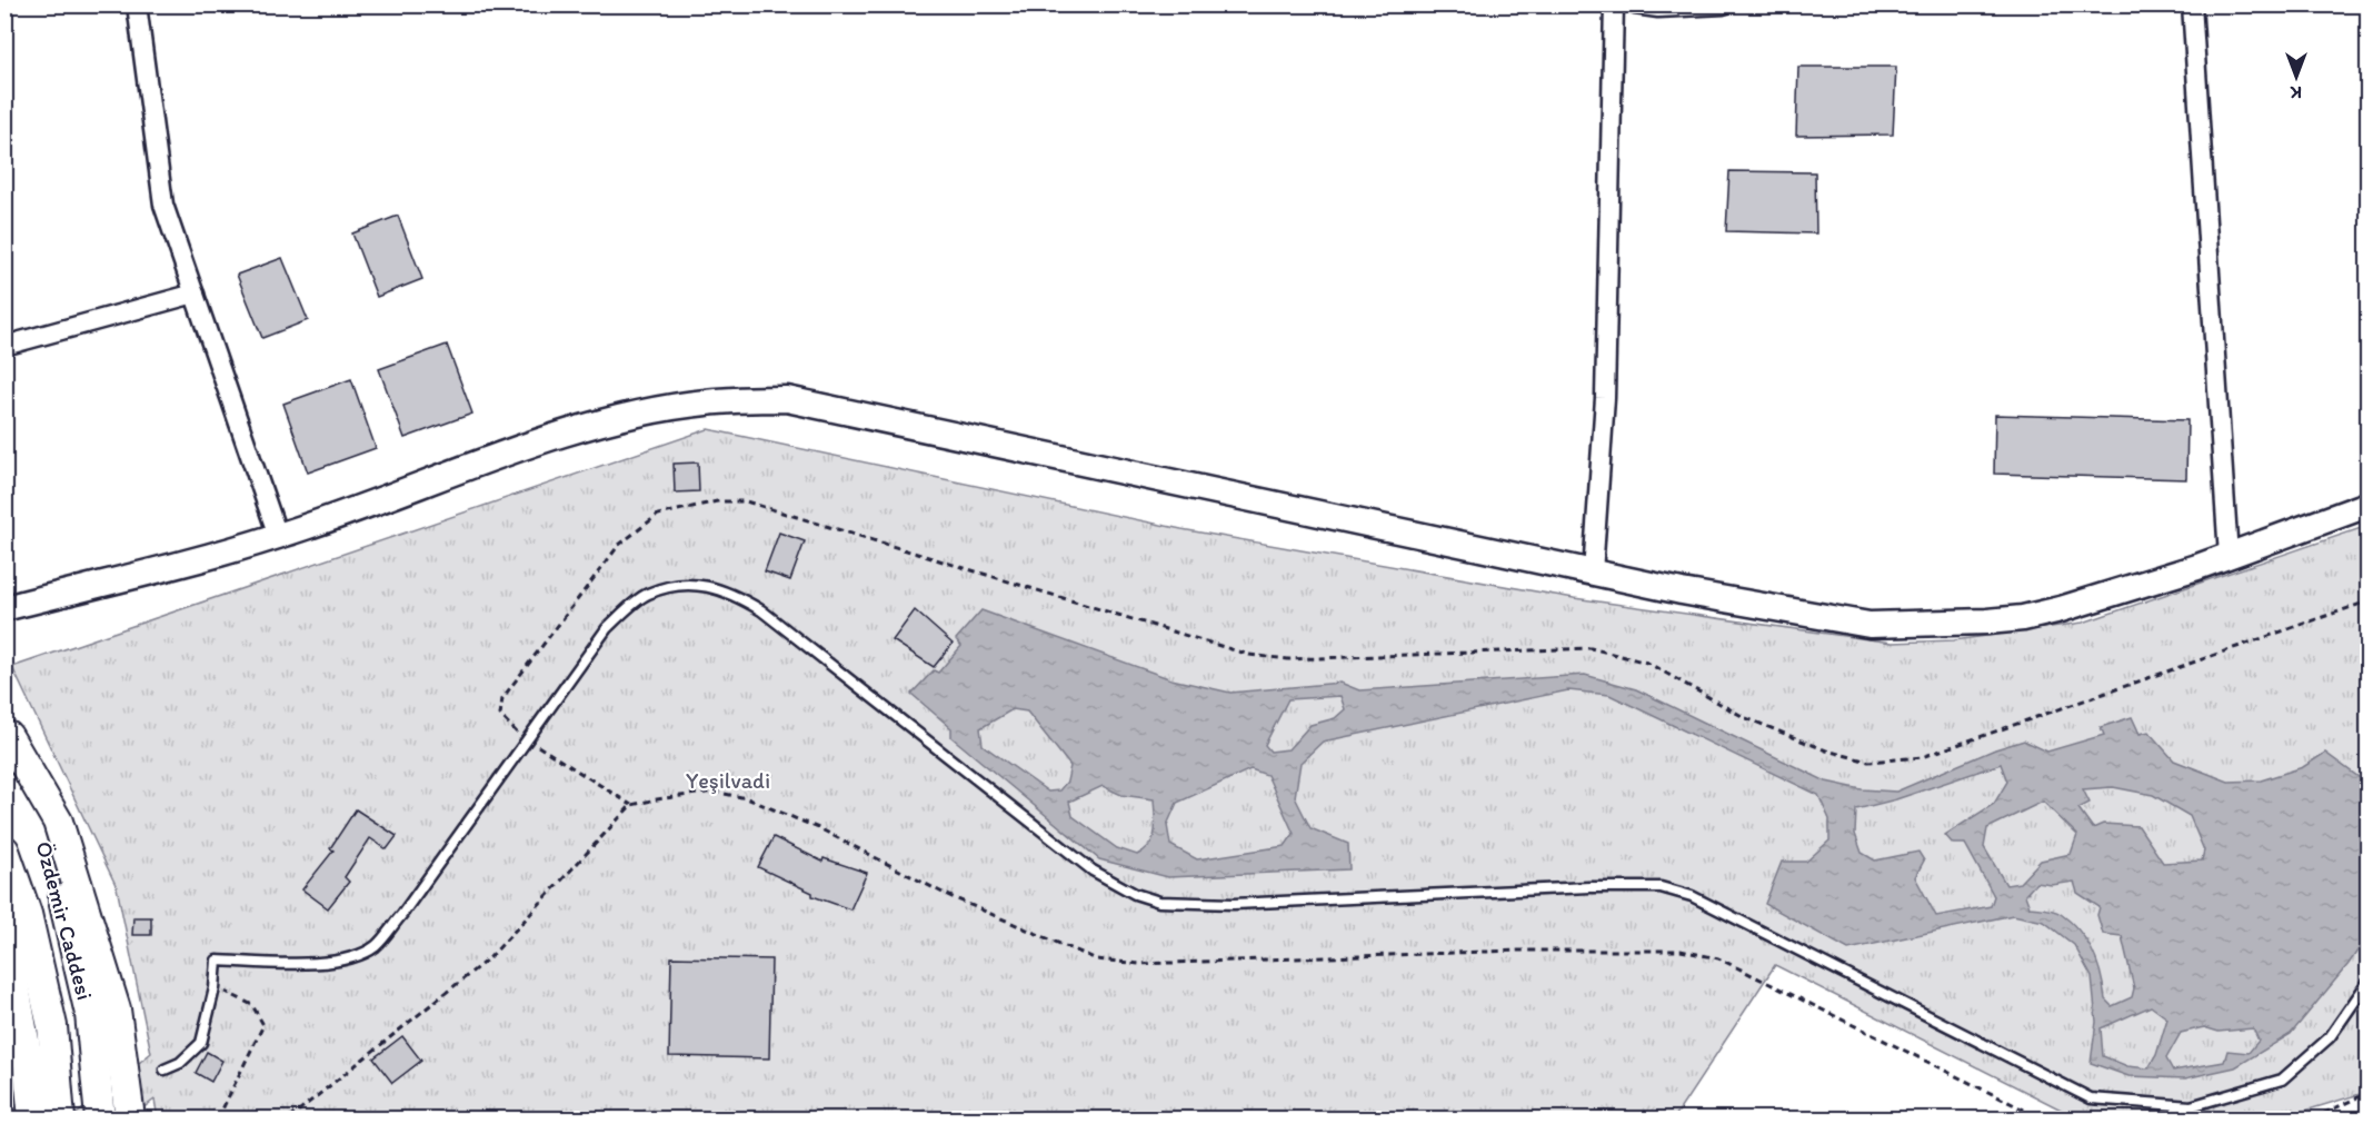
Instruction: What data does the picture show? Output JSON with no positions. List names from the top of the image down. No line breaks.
{"streets":{"main road":["Özdemir Caddesi"]},"parks":["Yeşilvadi"],"north":"bottom"}
